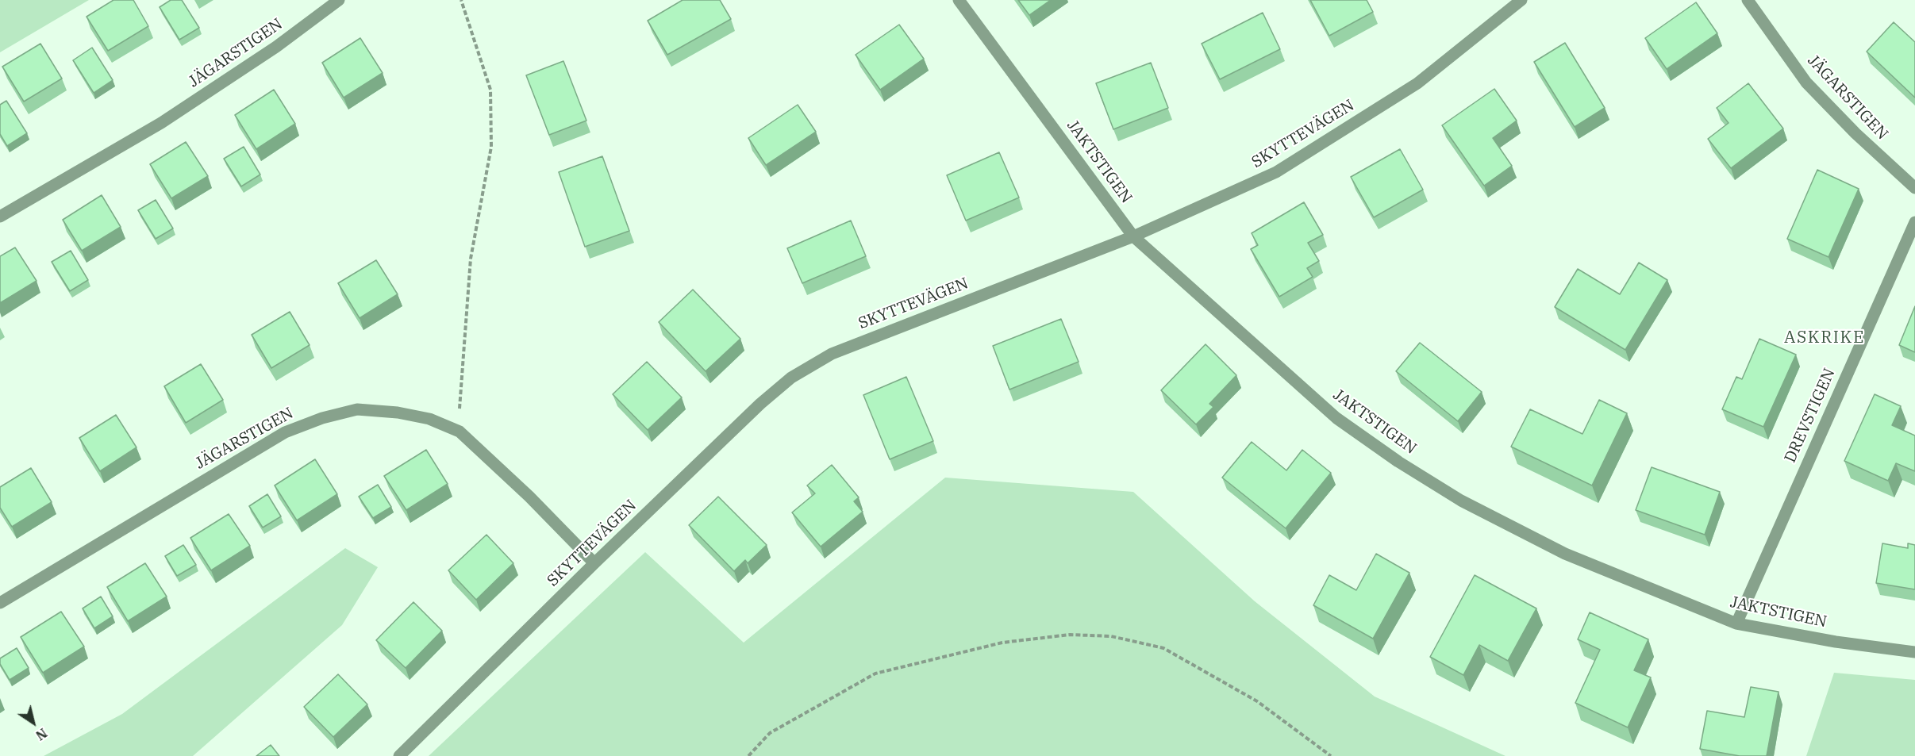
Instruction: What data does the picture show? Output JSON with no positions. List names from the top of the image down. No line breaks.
{"streets":{"street":["JÄGARSTIGEN","SKYTTEVÄGEN","JAKTSTIGEN","DREVSTIGEN"]},"crossings":[["JÄGARSTIGEN","SKYTTEVÄGEN"],["SKYTTEVÄGEN","JAKTSTIGEN"],["JAKTSTIGEN","DREVSTIGEN"]],"districts":["ASKRIKE"],"north":"bottom right"}
